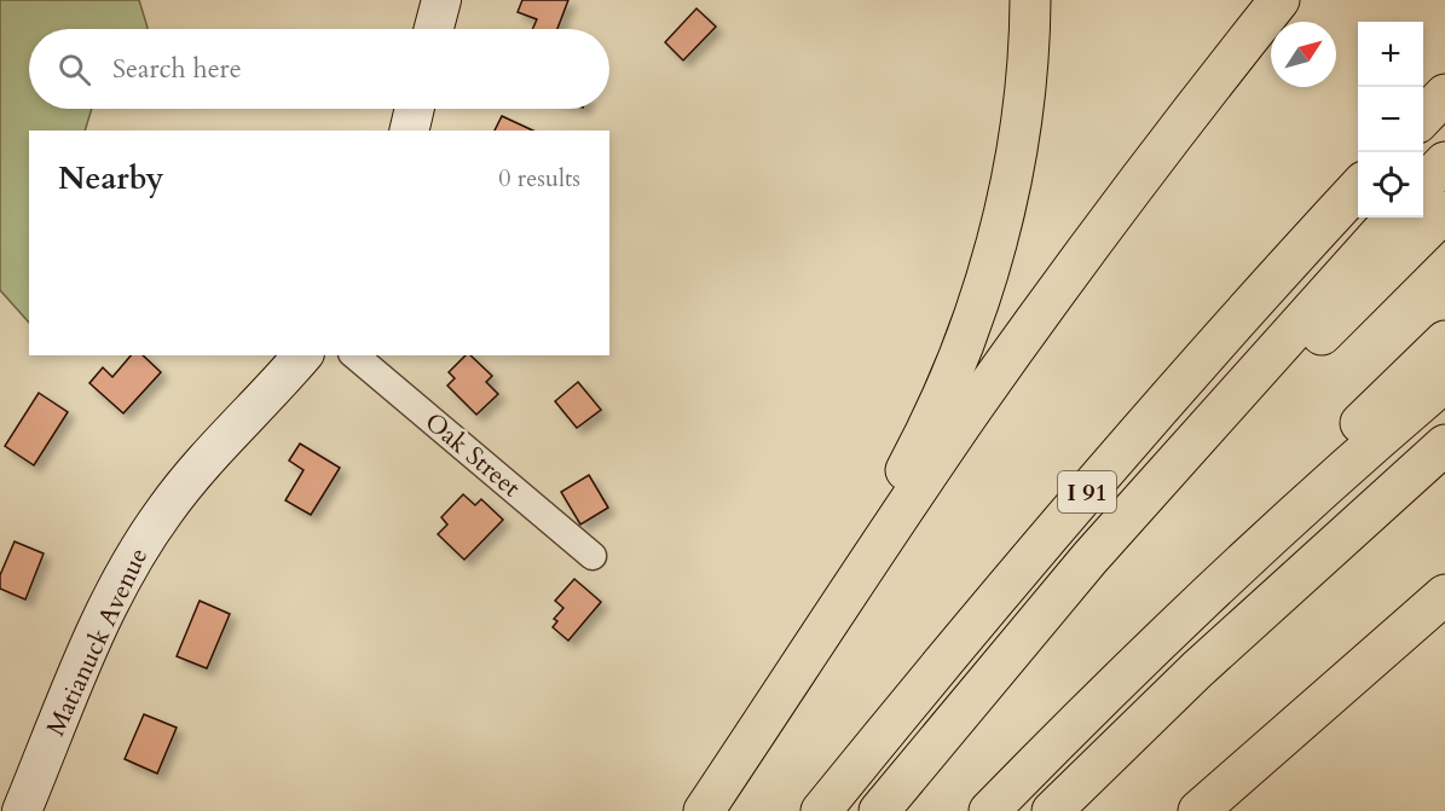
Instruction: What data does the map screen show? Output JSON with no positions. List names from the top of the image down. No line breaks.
{"streets":{"highway":["I 91"],"street":["Oak Street","Matianuck Avenue"]},"north":"top right","page":{"map_buttons":["+","−"],"search":"Search here","heading":["Nearby","0 results"]}}
